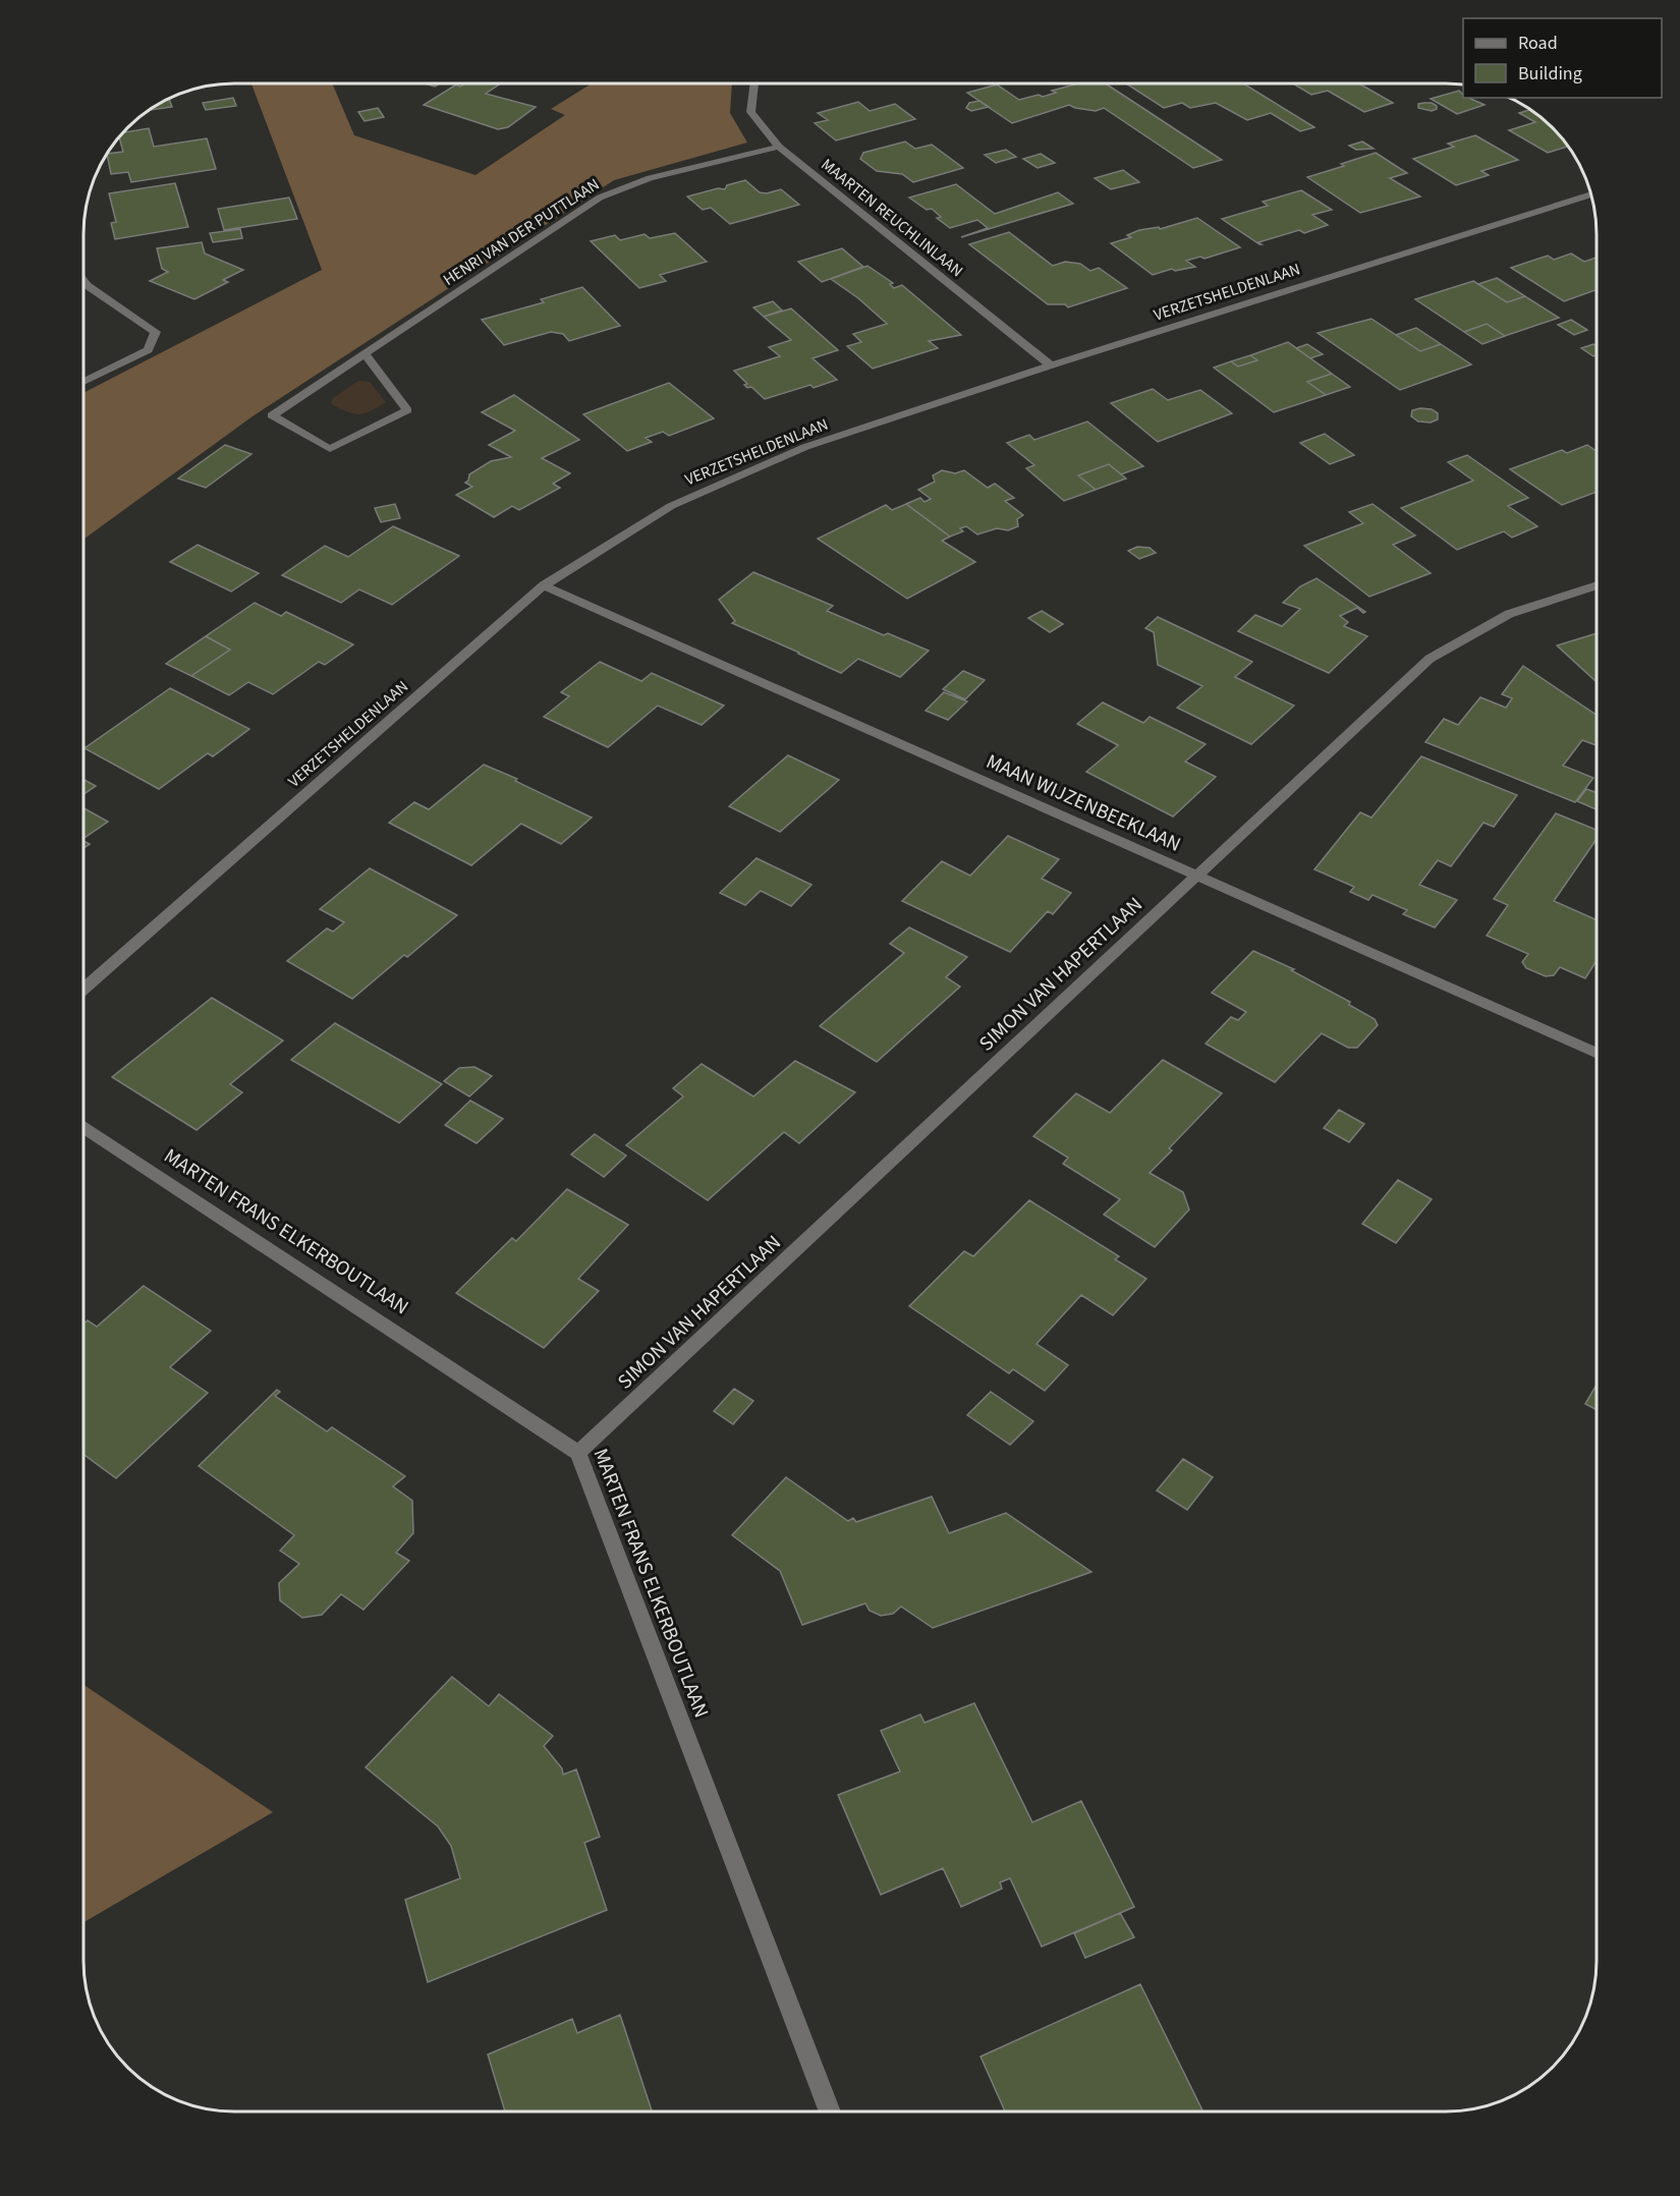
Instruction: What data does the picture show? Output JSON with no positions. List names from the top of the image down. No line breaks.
{"streets":{"street":["MAARTEN REUCHLINLAAN","HENRI VAN DER PUTTLAAN","VERZETSHELDENLAAN","MAAN WIJZENBEEKLAAN","SIMON VAN HAPERTLAAN","MARTEN FRANS ELKERBOUTLAAN"]},"crossings":[["MAARTEN REUCHLINLAAN","HENRI VAN DER PUTTLAAN"],["MAARTEN REUCHLINLAAN","VERZETSHELDENLAAN"],["VERZETSHELDENLAAN","MAAN WIJZENBEEKLAAN"],["MAAN WIJZENBEEKLAAN","SIMON VAN HAPERTLAAN"],["SIMON VAN HAPERTLAAN","MARTEN FRANS ELKERBOUTLAAN"]],"legend":["Road","Building"]}
